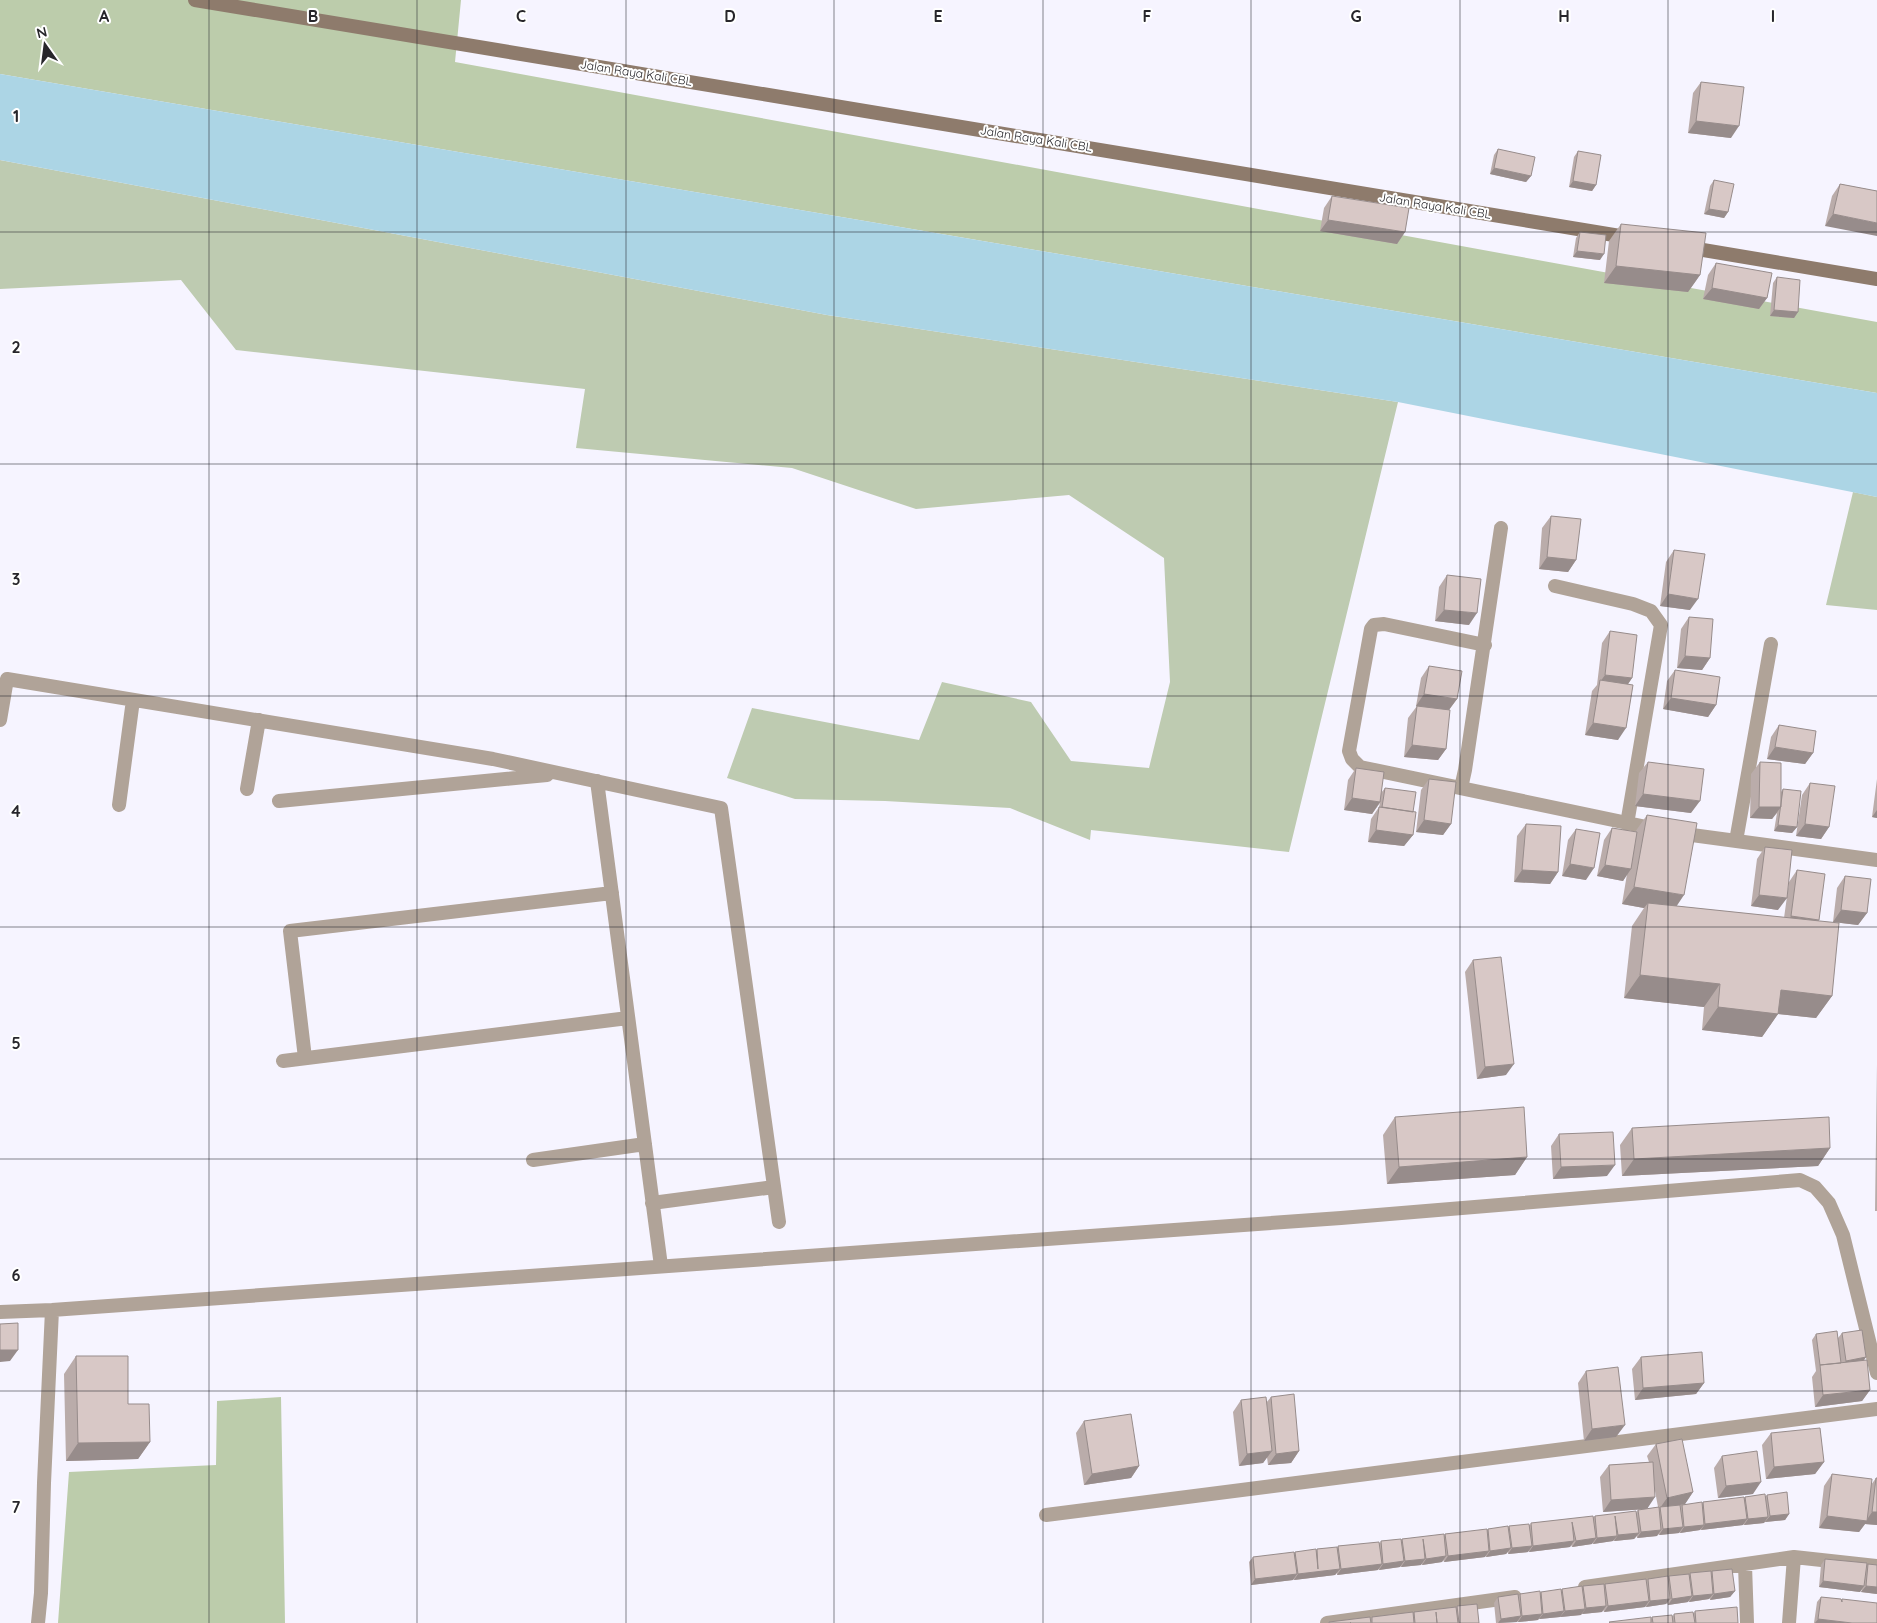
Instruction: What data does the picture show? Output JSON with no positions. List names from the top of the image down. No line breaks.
{"streets":{"main road":["Jalan Raya Kali CBL"]},"north":"top","grid":{"columns":["A","B","C","D","E","F","G","H","I"],"rows":["1","2","3","4","5","6","7"]}}
